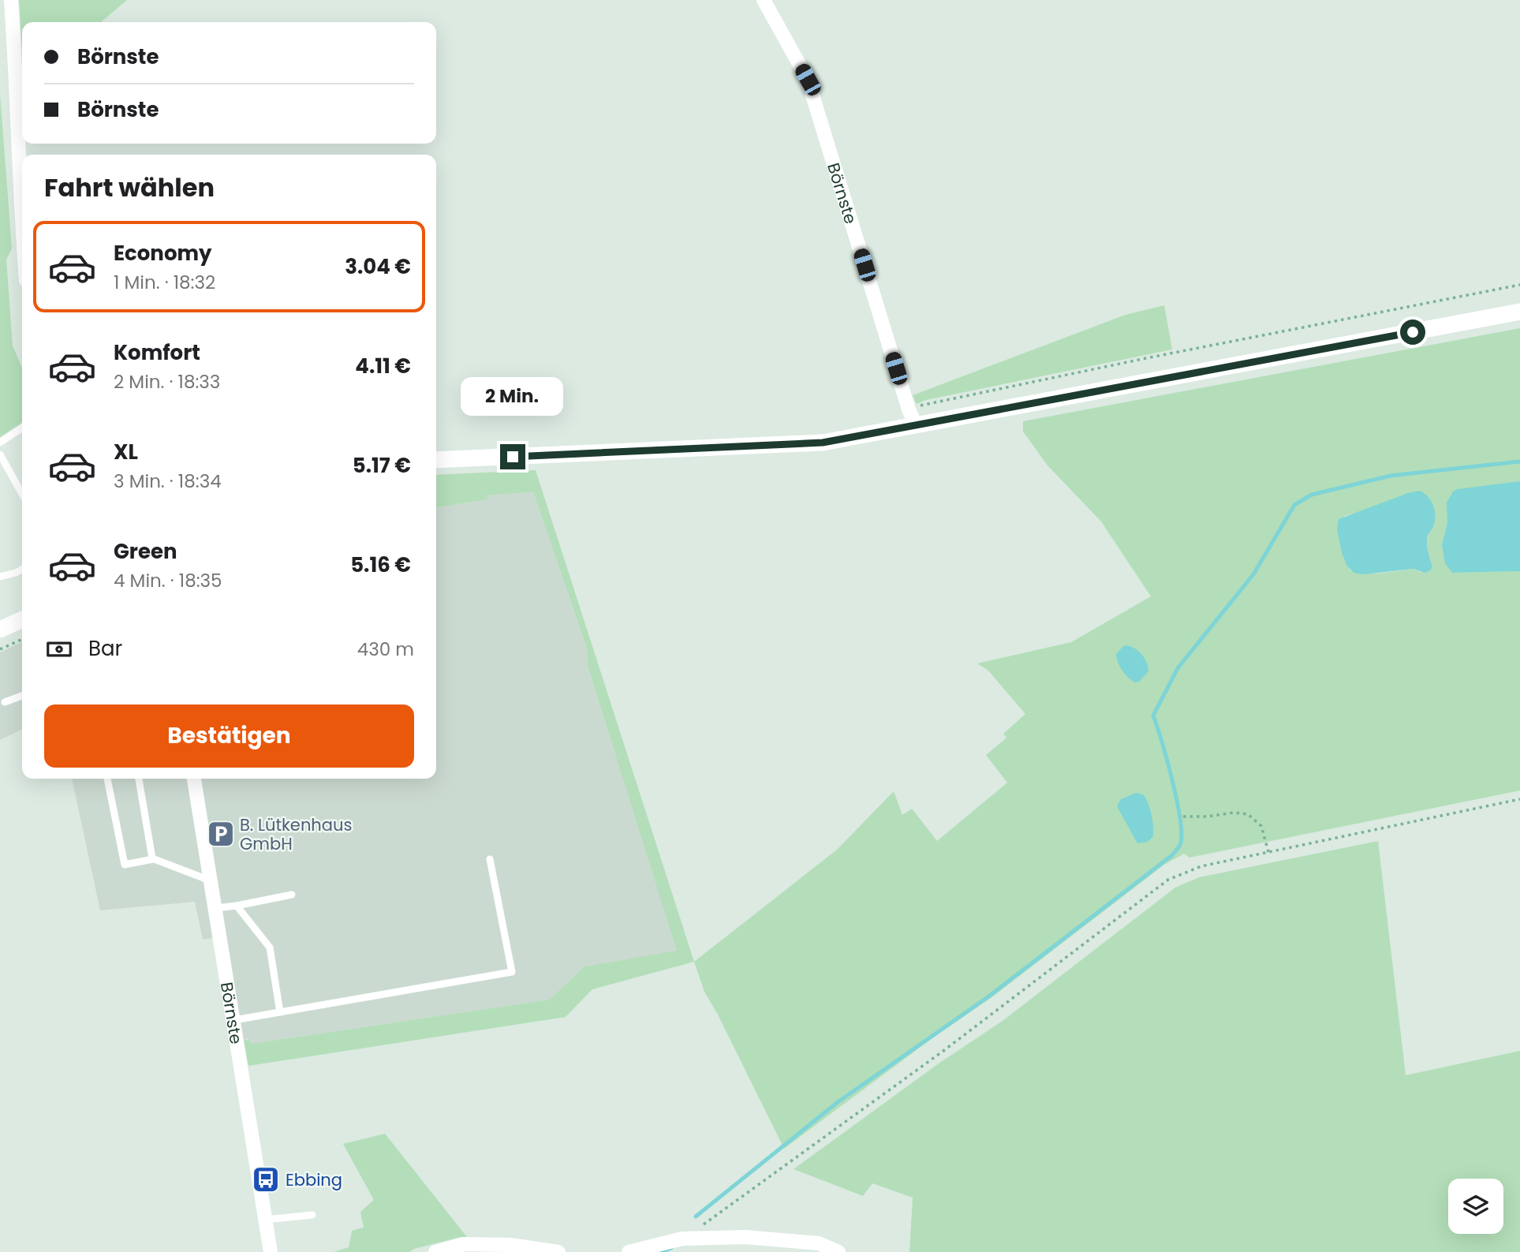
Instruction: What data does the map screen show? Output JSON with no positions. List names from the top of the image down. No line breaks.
{"streets":{"street":["Börnste"]},"places":{"parking":["B. Lütkenhaus GmbH"],"bus stop":["Ebbing"]},"page":{"banner":["Börnste","Börnste"],"heading":"Fahrt wählen","list":[{"name":"Economy","note":"1 Min. · 18:32","value":"3.04 €"},{"name":"Komfort","note":"2 Min. · 18:33","value":"4.11 €"},{"name":"XL","note":"3 Min. · 18:34","value":"5.17 €"},{"name":"Green","note":"4 Min. · 18:35","value":"5.16 €"}],"bubble":"2 Min.","pay":["Bar","430 m"],"buttons":"Bestätigen"}}
